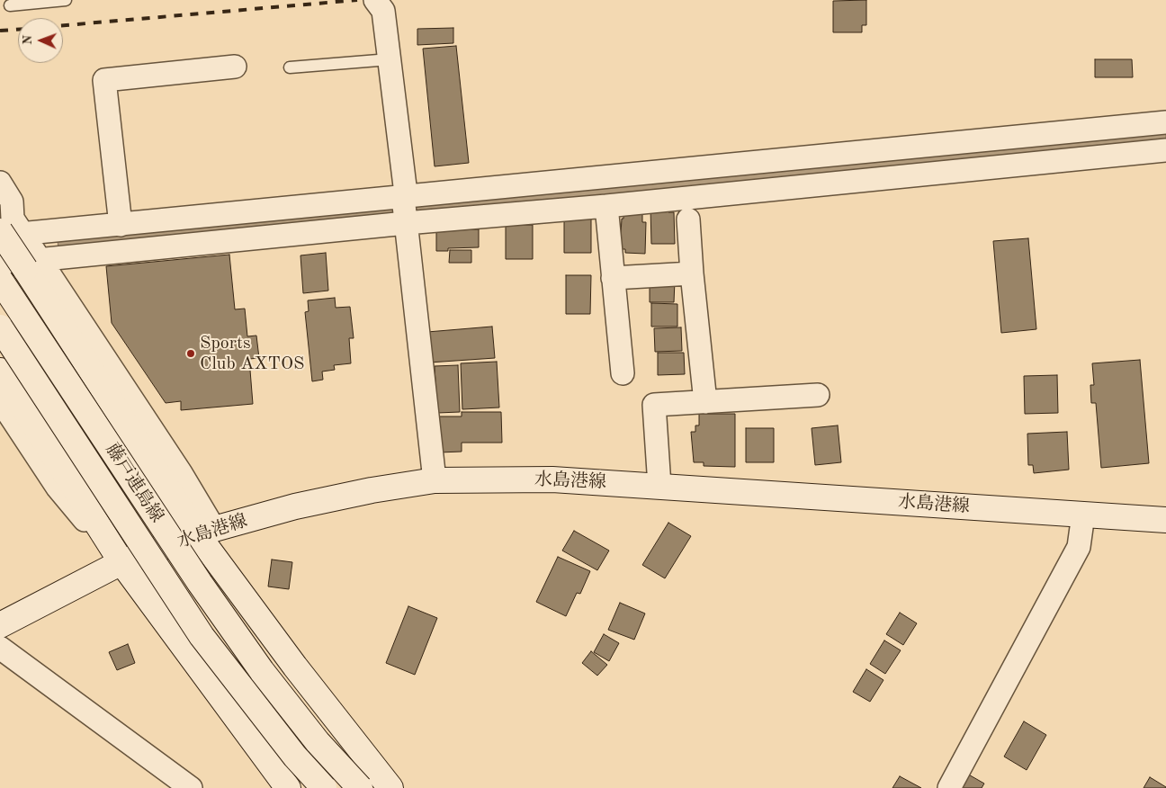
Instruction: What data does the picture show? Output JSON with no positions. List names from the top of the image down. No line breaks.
{"streets":{"main road":["水島港線","藤戸連島線"]},"places":["Sports Club AXTOS"],"north":"left"}
